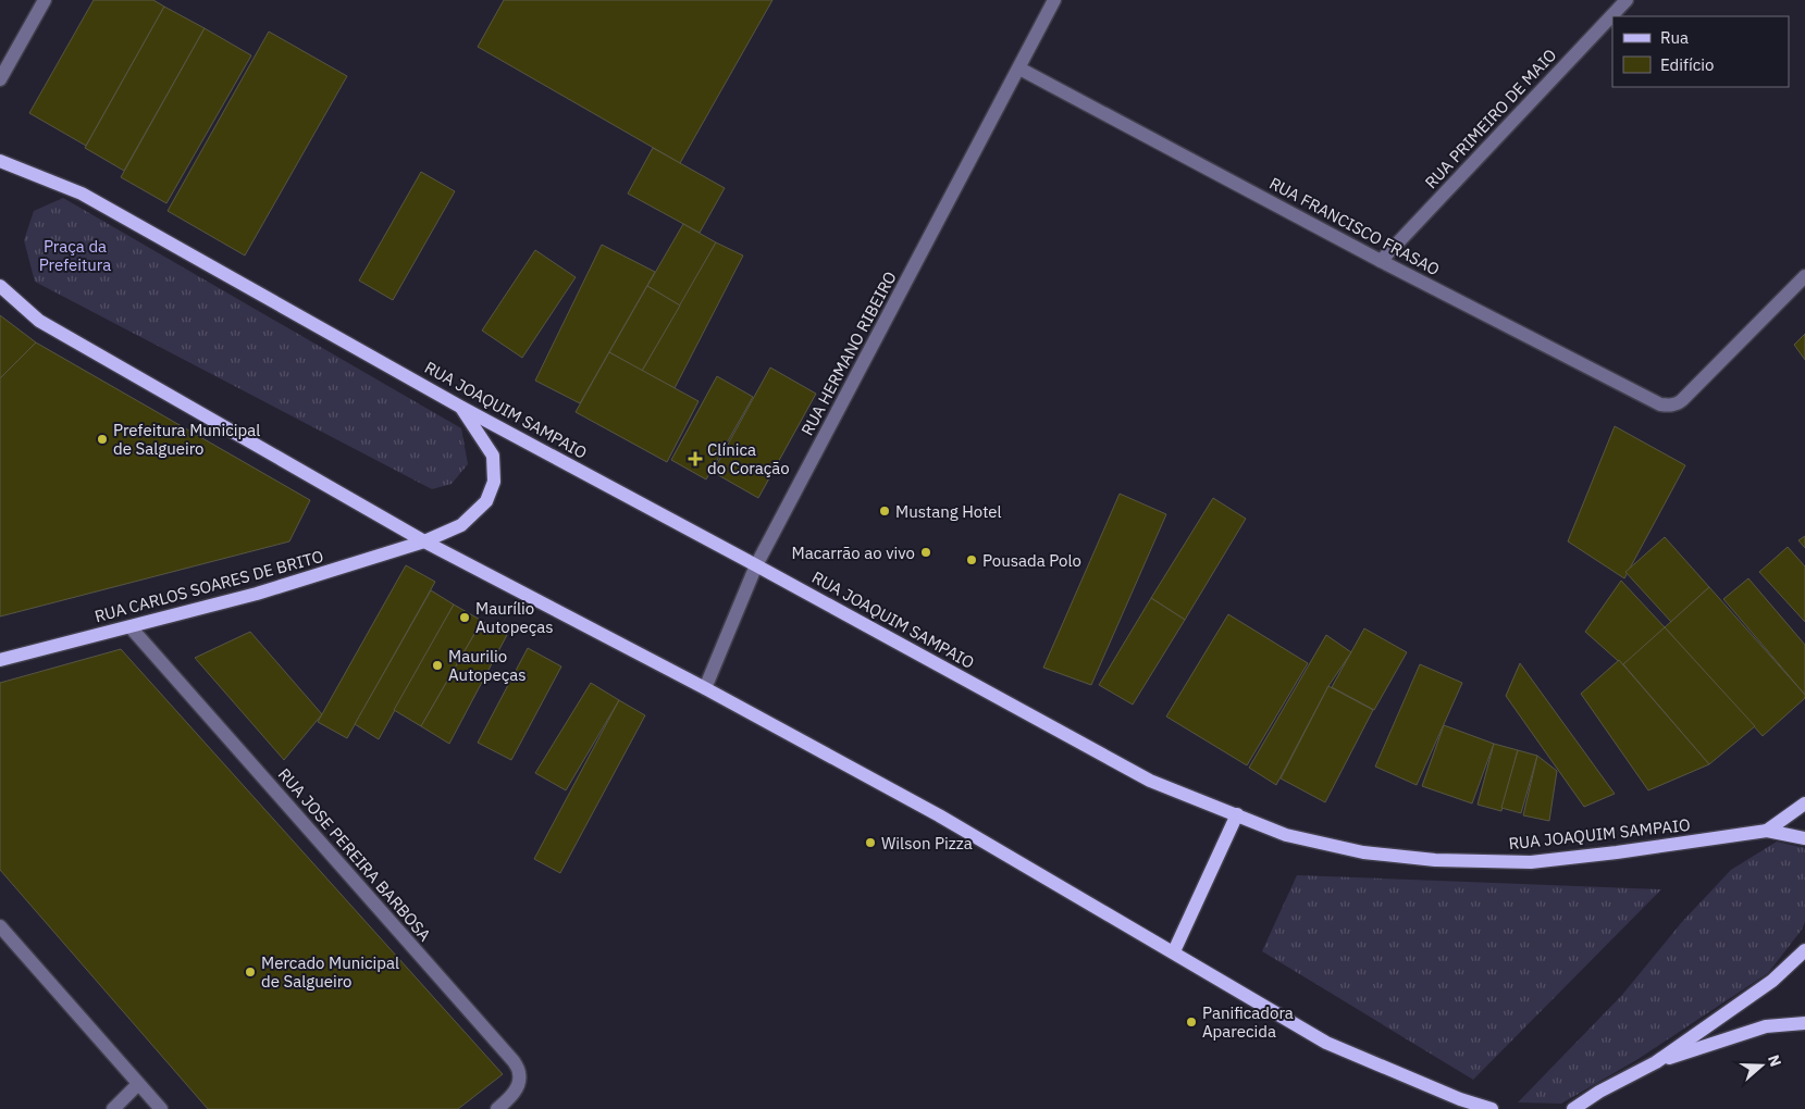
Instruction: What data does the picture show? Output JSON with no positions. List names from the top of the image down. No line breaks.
{"streets":{"main road":["RUA JOAQUIM SAMPAIO","RUA CARLOS SOARES DE BRITO"],"street":["RUA PRIMEIRO DE MAIO","RUA FRANCISCO FRASAO","RUA HERMANO RIBEIRO","RUA JOSE PEREIRA BARBOSA"]},"crossings":[["RUA PRIMEIRO DE MAIO","RUA FRANCISCO FRASAO"],["RUA FRANCISCO FRASAO","RUA HERMANO RIBEIRO"],["RUA HERMANO RIBEIRO","RUA JOAQUIM SAMPAIO"],["RUA JOAQUIM SAMPAIO","RUA CARLOS SOARES DE BRITO"],["RUA CARLOS SOARES DE BRITO","RUA JOSE PEREIRA BARBOSA"]],"parks":["Praça da Prefeitura"],"places":{"other":["Prefeitura Municipal de Salgueiro","Mustang Hotel","Macarrão ao vivo","Pousada Polo","Maurílio Autopeças","Maurilio Autopeças","Wilson Pizza","Mercado Municipal de Salgueiro","Panificadora Aparecida"],"health":["Clínica do Coração"]},"legend":["Rua","Edifício"],"north":"right"}
